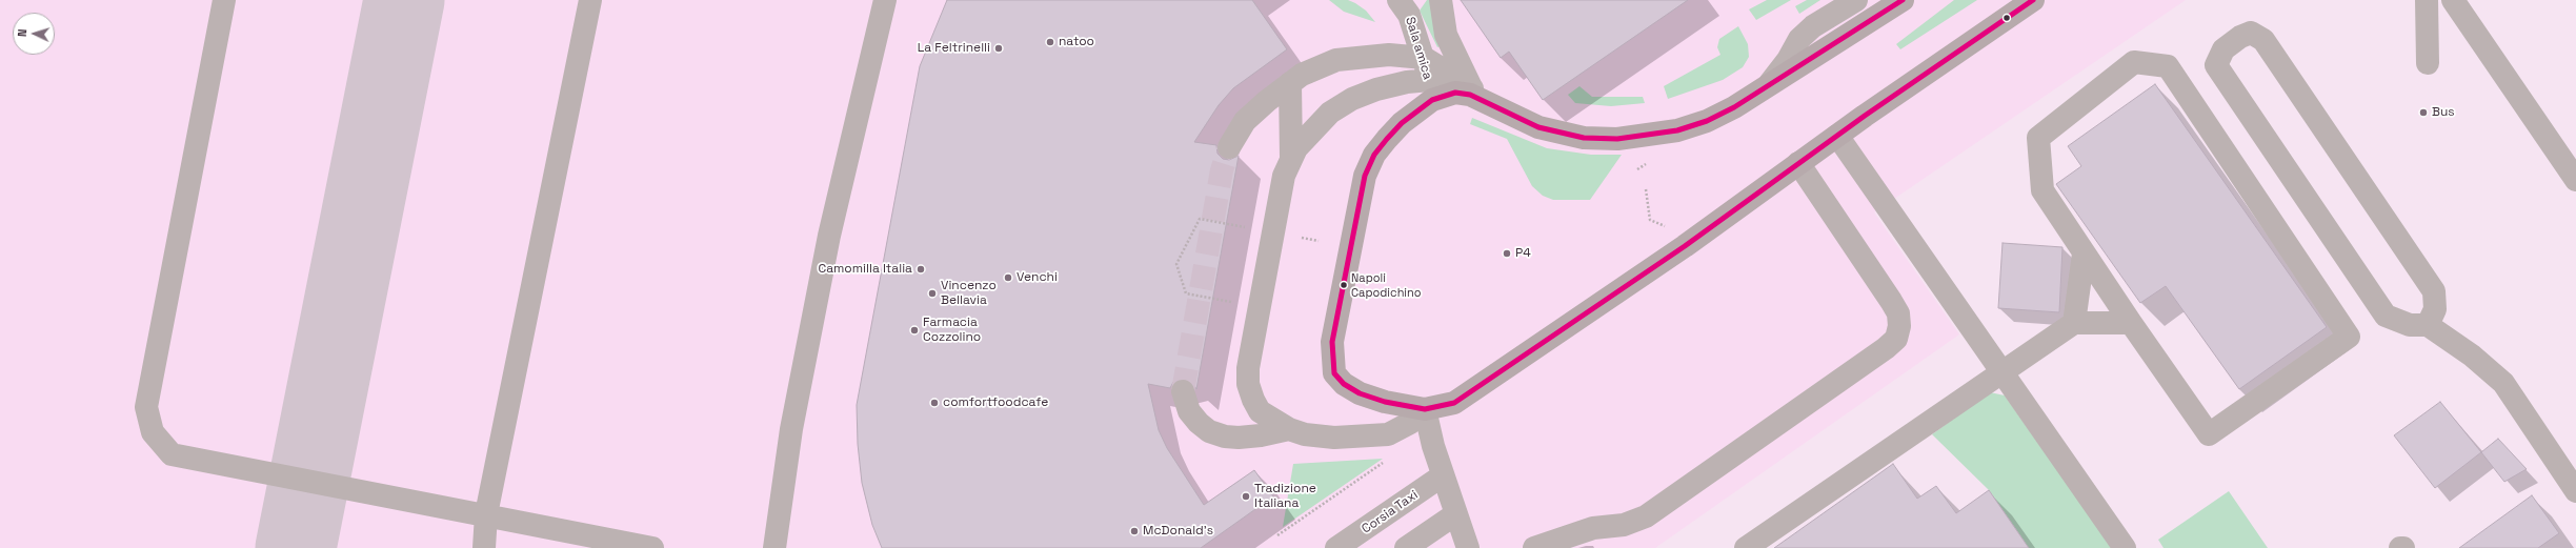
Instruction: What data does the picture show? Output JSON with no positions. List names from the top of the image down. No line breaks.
{"streets":{"street":["Sala amica","Corsia Taxi"]},"places":["natoo","La Feltrinelli","Bus","P4","Camomilla Italia","Venchi","Napoli Capodichino","Vincenzo Bellavia","Farmacia Cozzolino","comfortfoodcafe","Tradizione Italiana","McDonald's"],"north":"left"}
